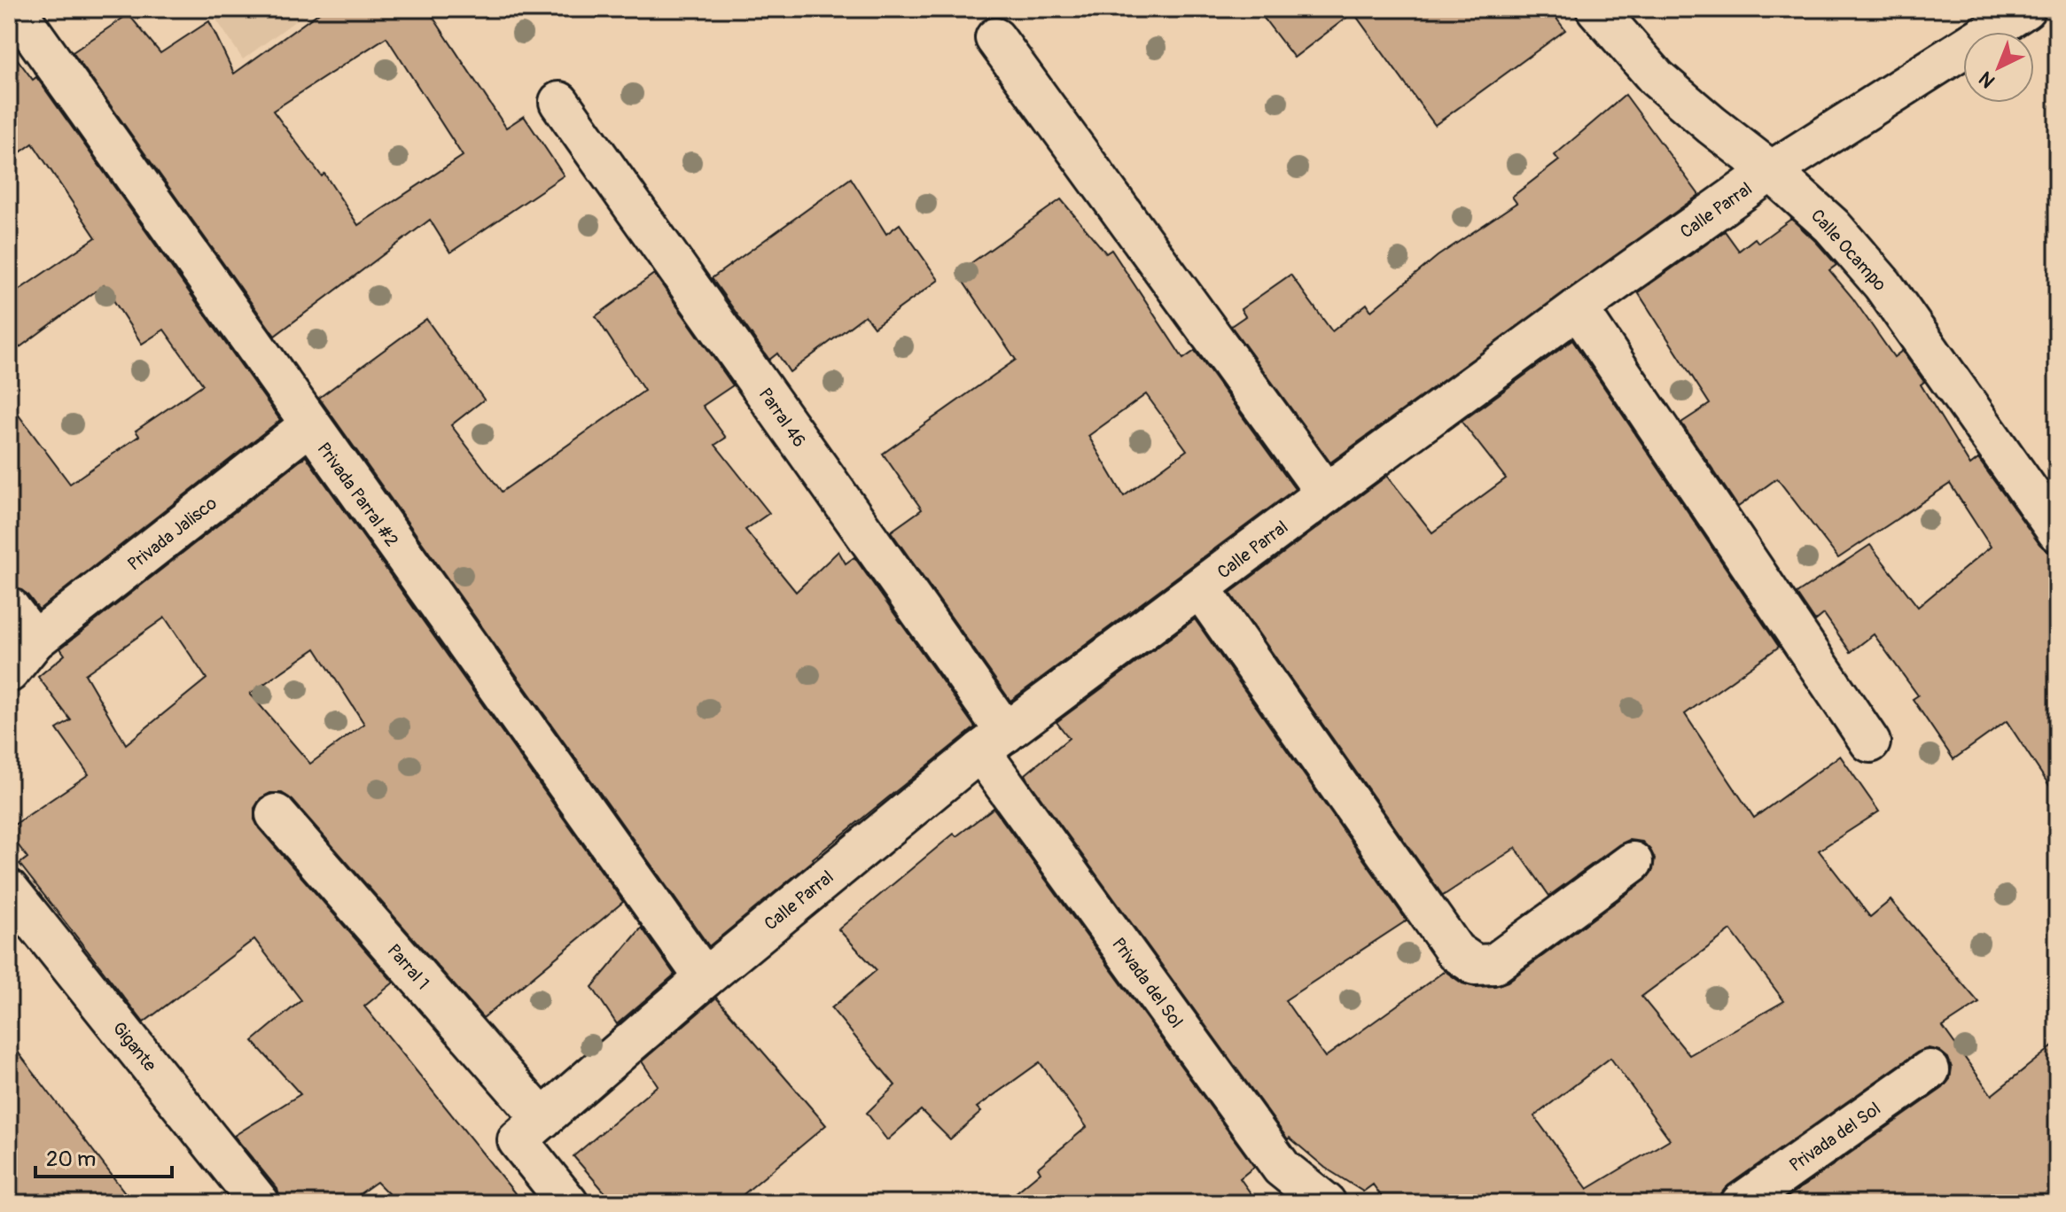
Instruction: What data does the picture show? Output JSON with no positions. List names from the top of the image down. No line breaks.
{"streets":{"street":["Calle Parral","Calle Ocampo","Parral 46","Privada Parral #2","Privada Jalisco","Parral 1","Privada del Sol","Gigante"]},"crossings":[["Calle Parral","Calle Ocampo"],["Calle Parral","Parral 46"],["Calle Parral","Privada Parral #2"],["Calle Parral","Parral 1"],["Calle Parral","Privada del Sol"],["Parral 46","Privada del Sol"],["Privada Parral #2","Privada Jalisco"]],"scale_bar":"20 m","north":"bottom left"}
